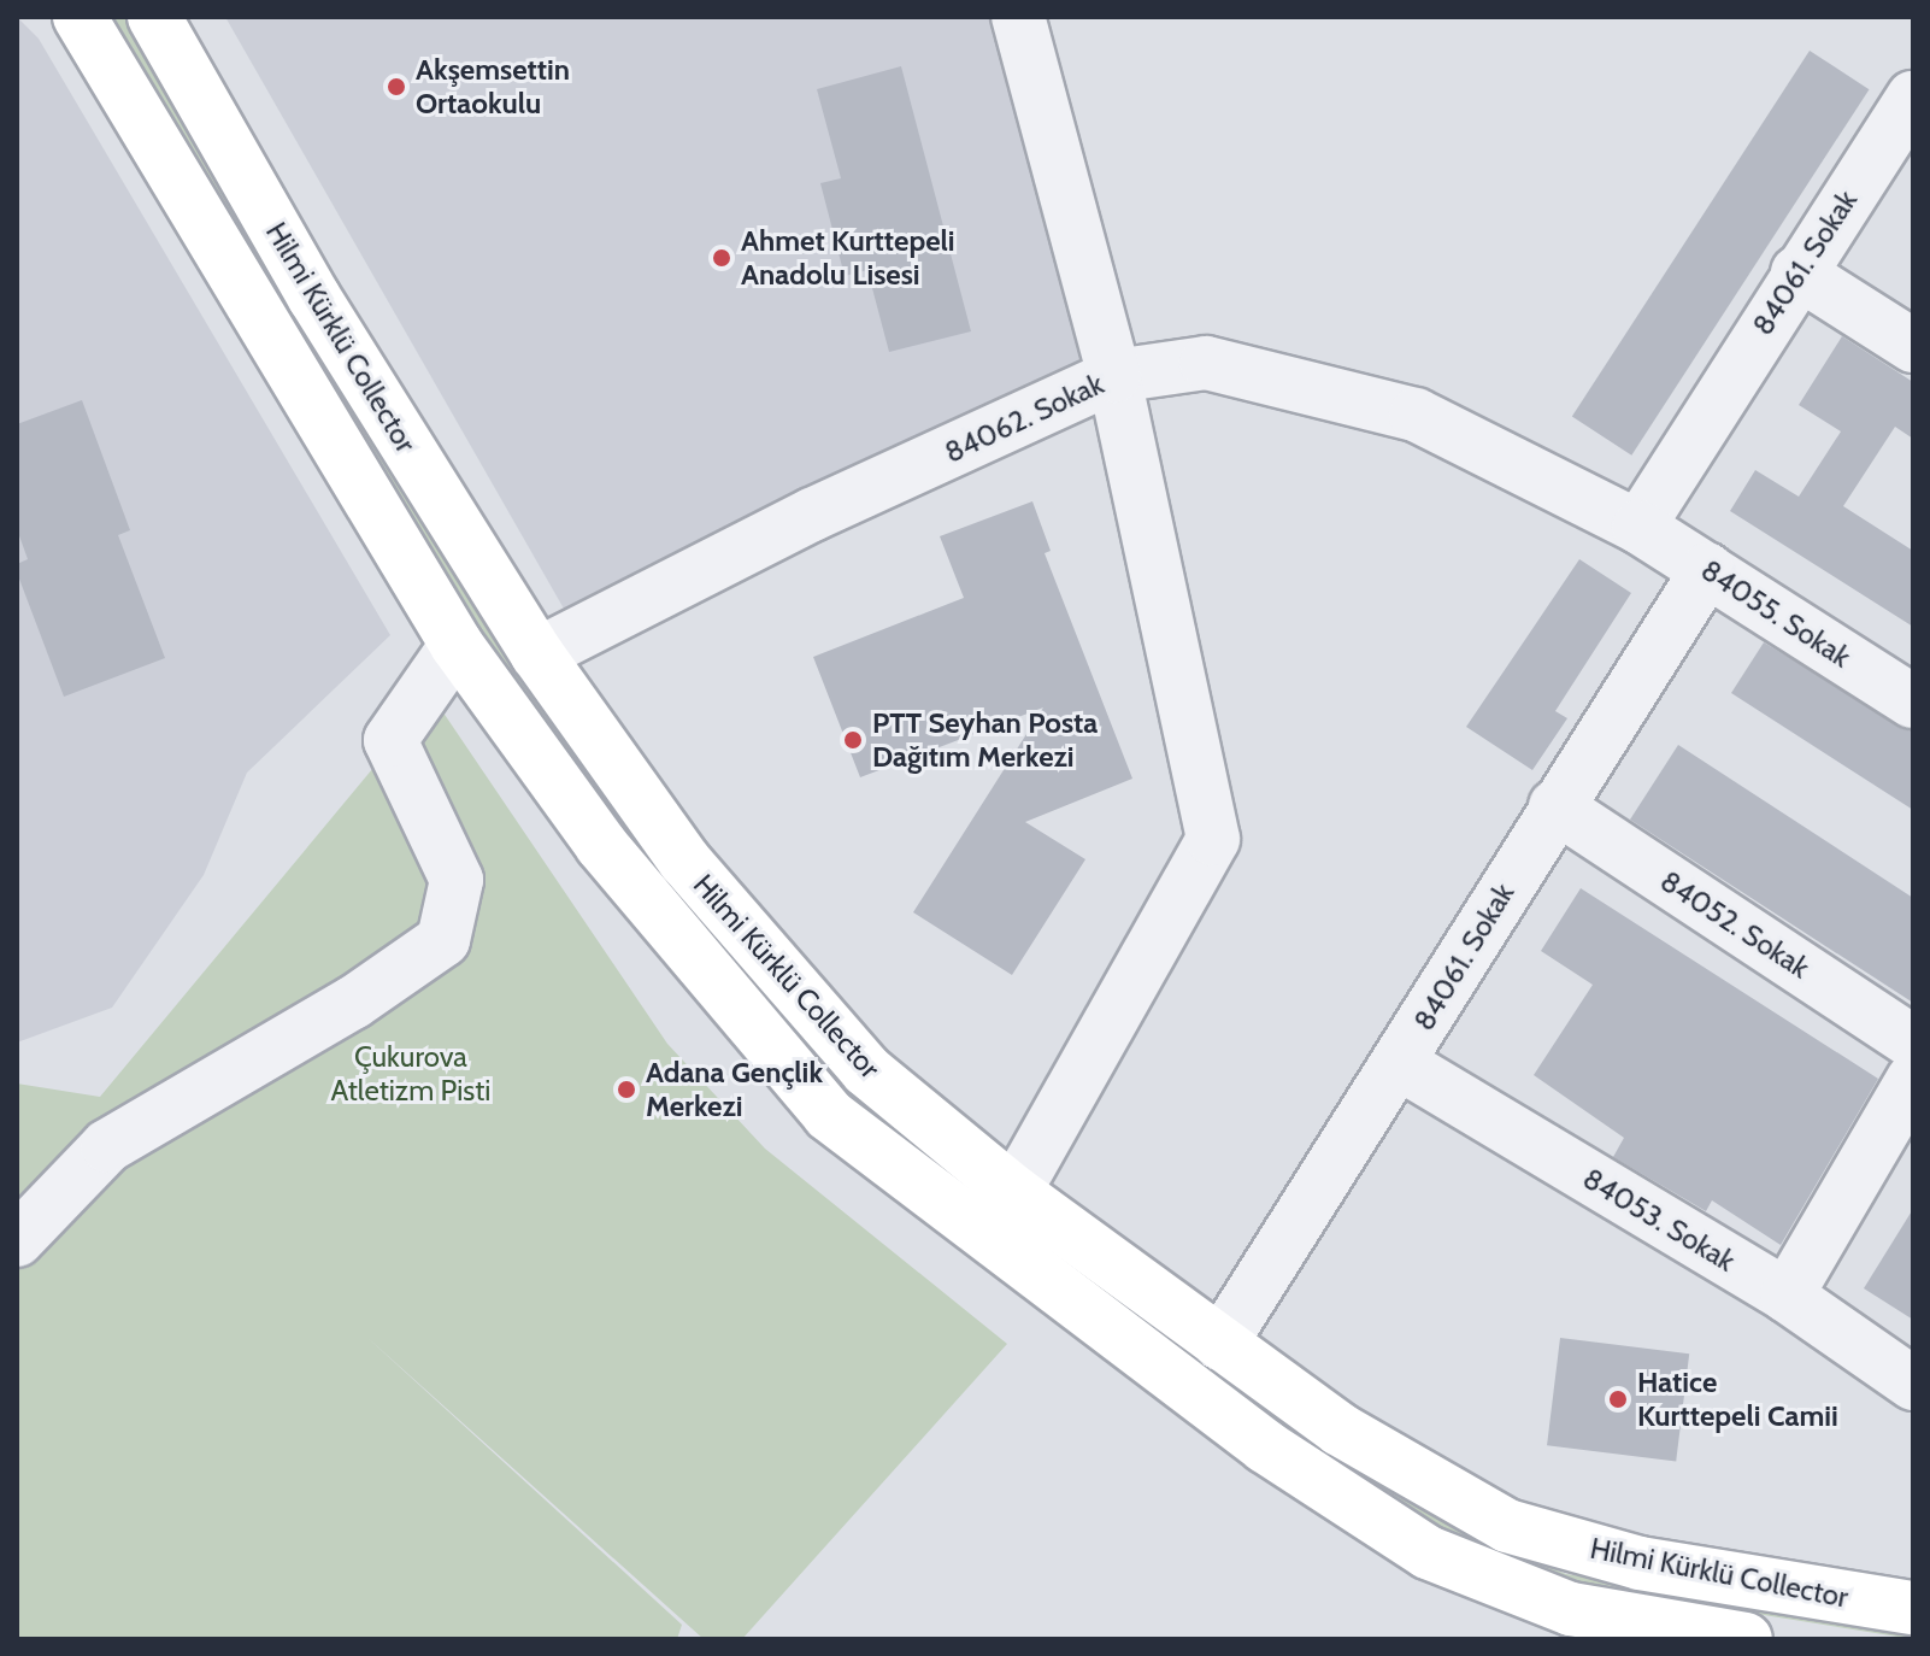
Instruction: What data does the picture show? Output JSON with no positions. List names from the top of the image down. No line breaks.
{"streets":{"main road":["Hilmi Kürklü Collector"],"street":["84061. Sokak","84062. Sokak","84055. Sokak","84052. Sokak","84053. Sokak"]},"crossings":[["84061. Sokak","Hilmi Kürklü Collector"],["84061. Sokak","84062. Sokak"],["84061. Sokak","84055. Sokak"],["84061. Sokak","84052. Sokak"],["84061. Sokak","84053. Sokak"],["Hilmi Kürklü Collector","84062. Sokak"],["84062. Sokak","84055. Sokak"]],"parks":["Çukurova Atletizm Pisti"],"places":["Akşemsettin Ortaokulu","Ahmet Kurttepeli Anadolu Lisesi","PTT Seyhan Posta Dağıtım Merkezi","Adana Gençlik Merkezi","Hatice Kurttepeli Camii"]}
